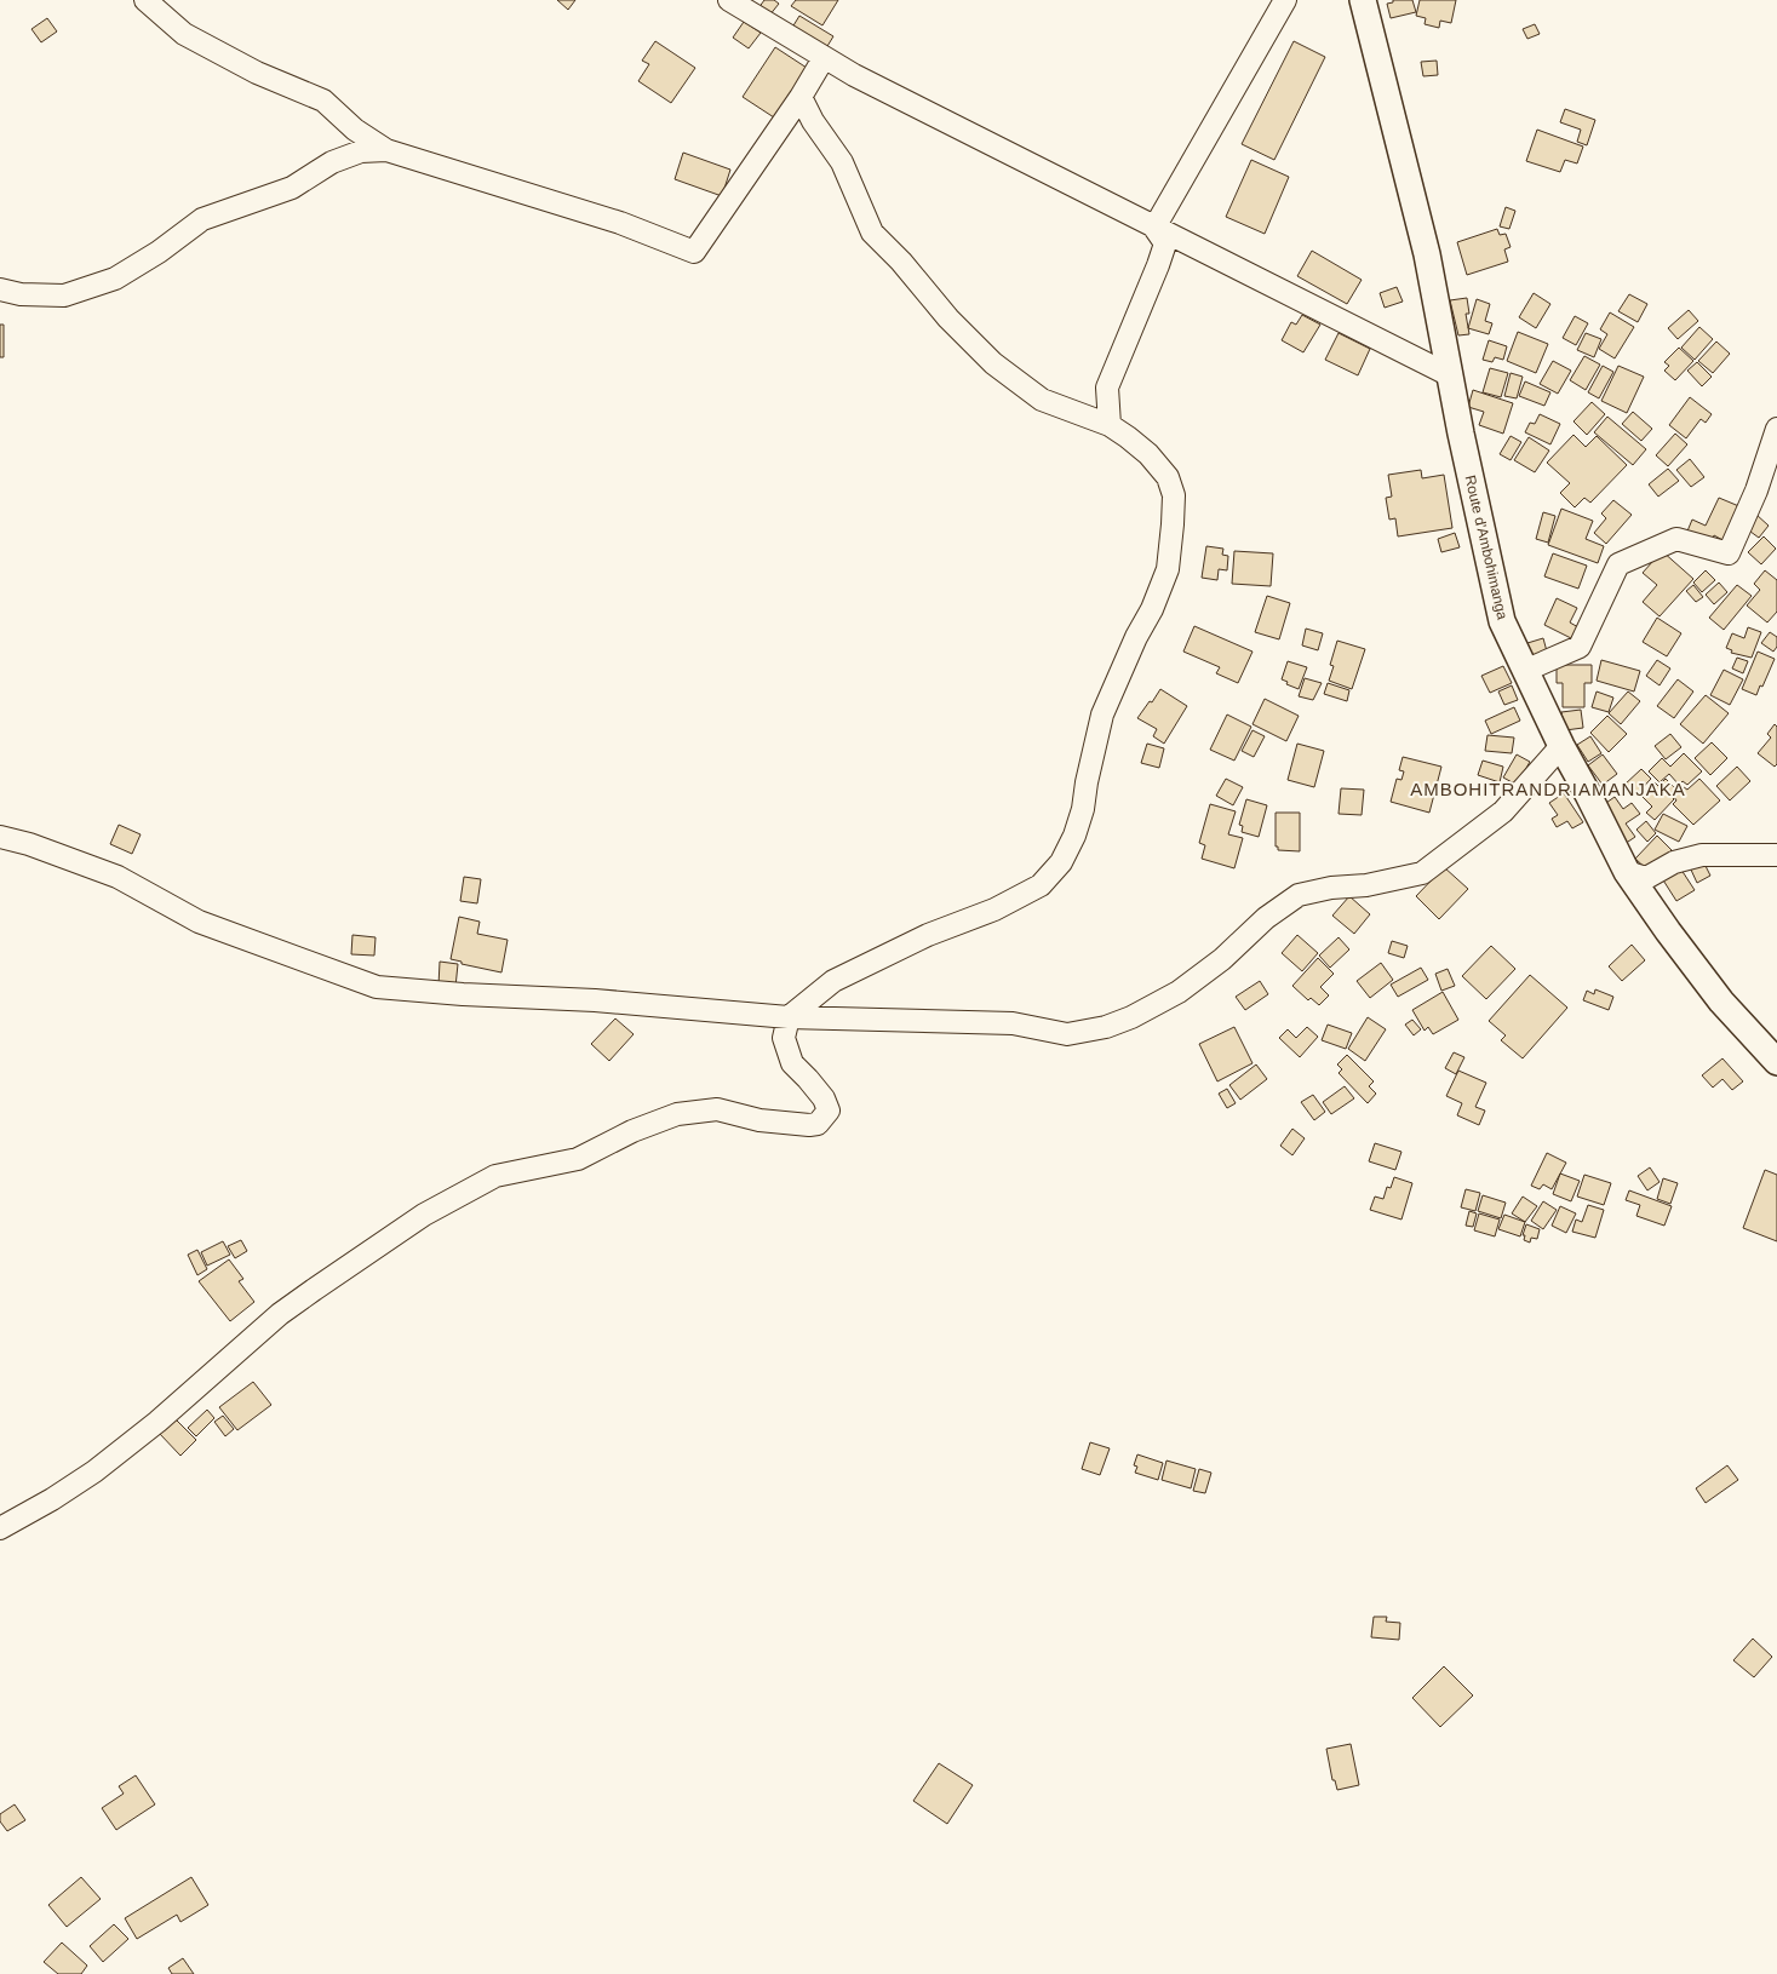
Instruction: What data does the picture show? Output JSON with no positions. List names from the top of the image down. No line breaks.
{"streets":{"street":["Route d'Ambohimanga"]},"districts":["AMBOHITRANDRIAMANJAKA"]}
